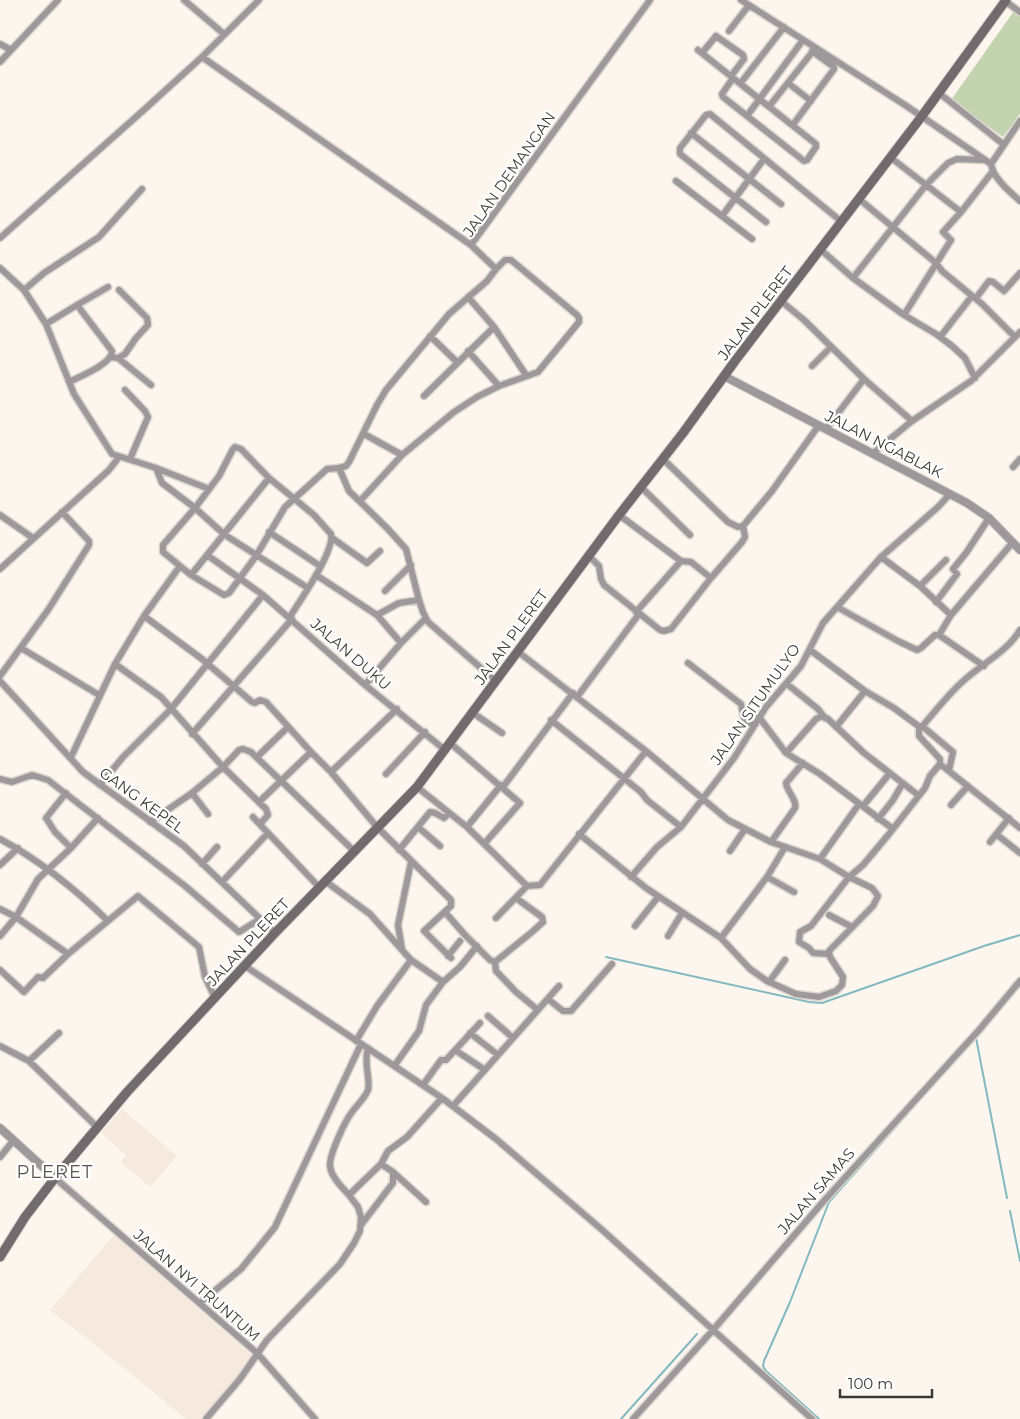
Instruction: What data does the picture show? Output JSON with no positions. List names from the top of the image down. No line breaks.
{"streets":{"main road":["JALAN PLERET"],"street":["JALAN DEMANGAN","JALAN NGABLAK","JALAN DUKU","JALAN SITUMULYO","GANG KEPEL","JALAN SAMAS","JALAN NYI TRUNTUM"]},"crossings":[["JALAN PLERET","JALAN NGABLAK"],["JALAN PLERET","JALAN DUKU"],["JALAN PLERET","GANG KEPEL"],["JALAN PLERET","JALAN NYI TRUNTUM"],["JALAN NGABLAK","JALAN SITUMULYO"]],"districts":["PLERET"],"scale_bar":"100 m"}
